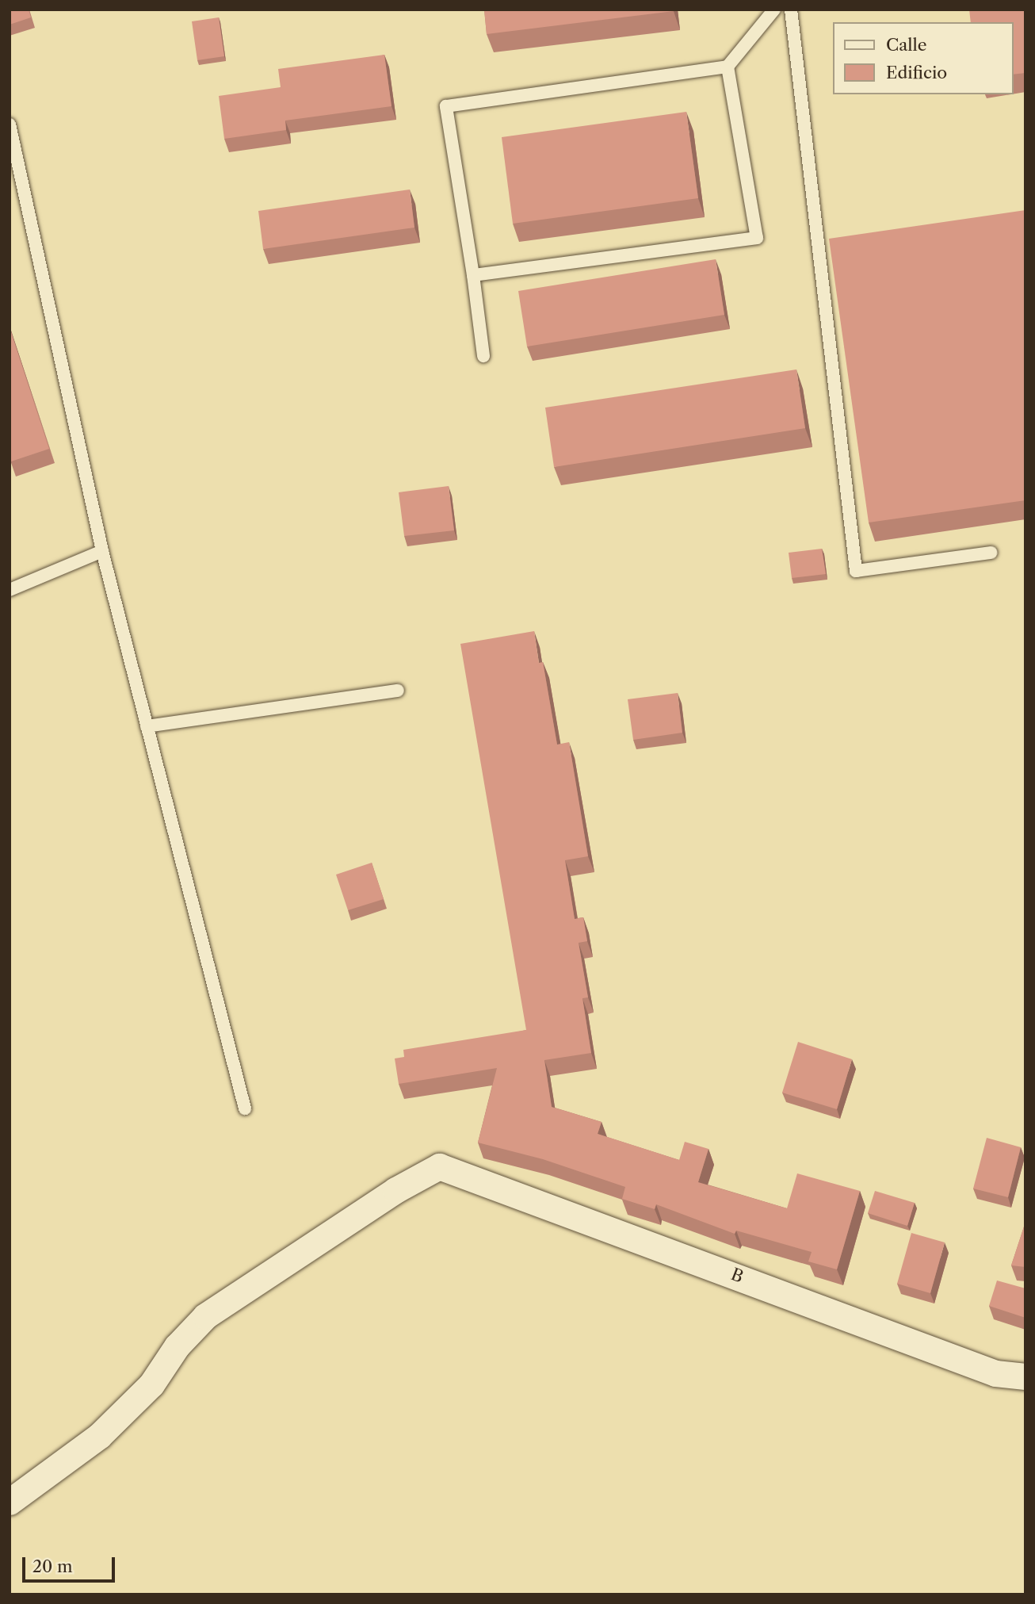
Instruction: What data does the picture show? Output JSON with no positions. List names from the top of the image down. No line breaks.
{"streets":{"street":["B"]},"legend":["Calle","Edificio"],"scale_bar":"20 m"}
